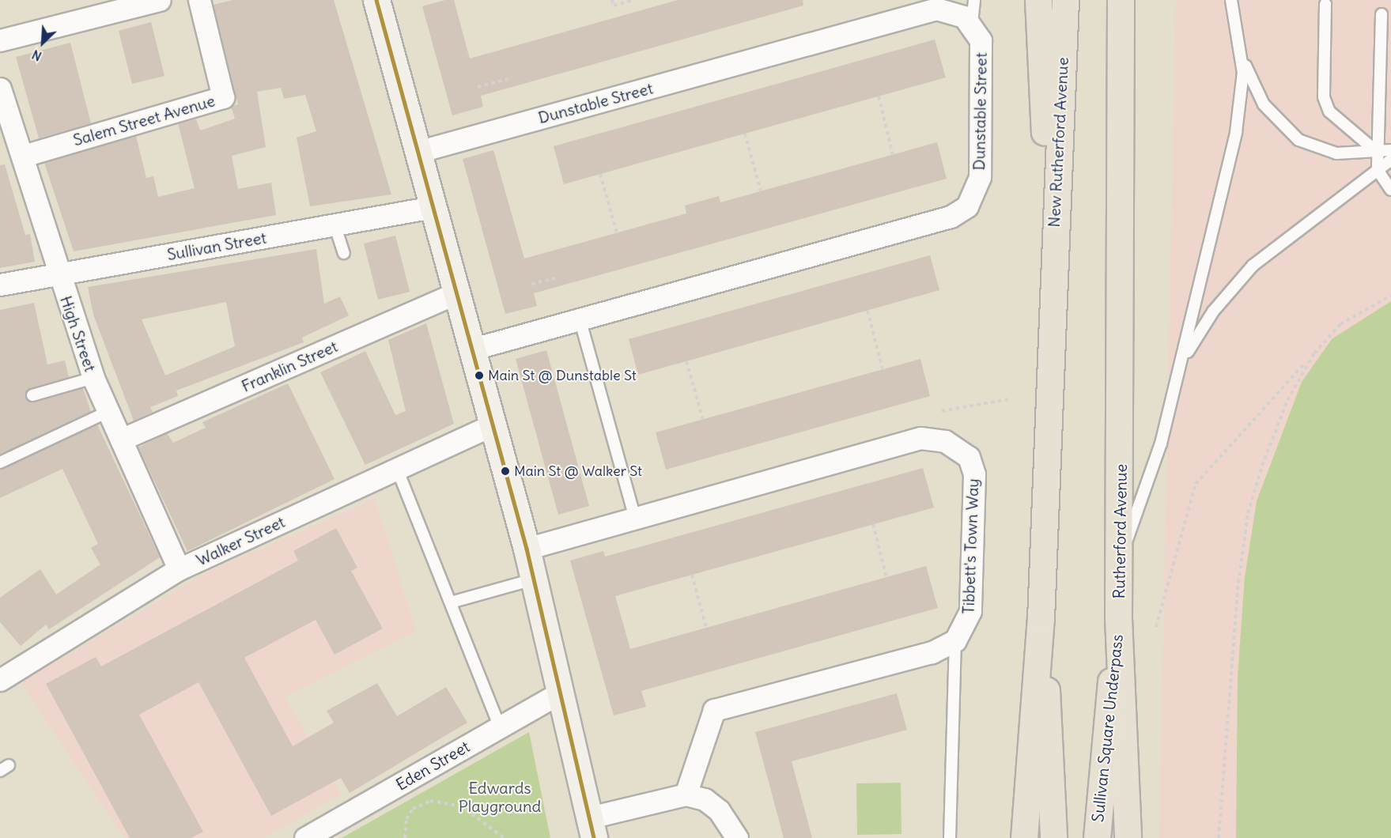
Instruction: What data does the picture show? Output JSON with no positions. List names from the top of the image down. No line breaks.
{"streets":{"main road":["New Rutherford Avenue","Rutherford Avenue","Sullivan Square Underpass"],"street":["Dunstable Street","Salem Street Avenue","Sullivan Street","High Street","Franklin Street","Walker Street","Tibbett's Town Way","Eden Street"]},"crossings":[["Salem Street Avenue","High Street"],["Sullivan Street","High Street"],["High Street","Franklin Street"],["High Street","Walker Street"],["Rutherford Avenue","Sullivan Square Underpass"]],"parks":["Edwards Playground"],"places":["Main St @ Dunstable St","Main St @ Walker St"],"north":"bottom left"}
